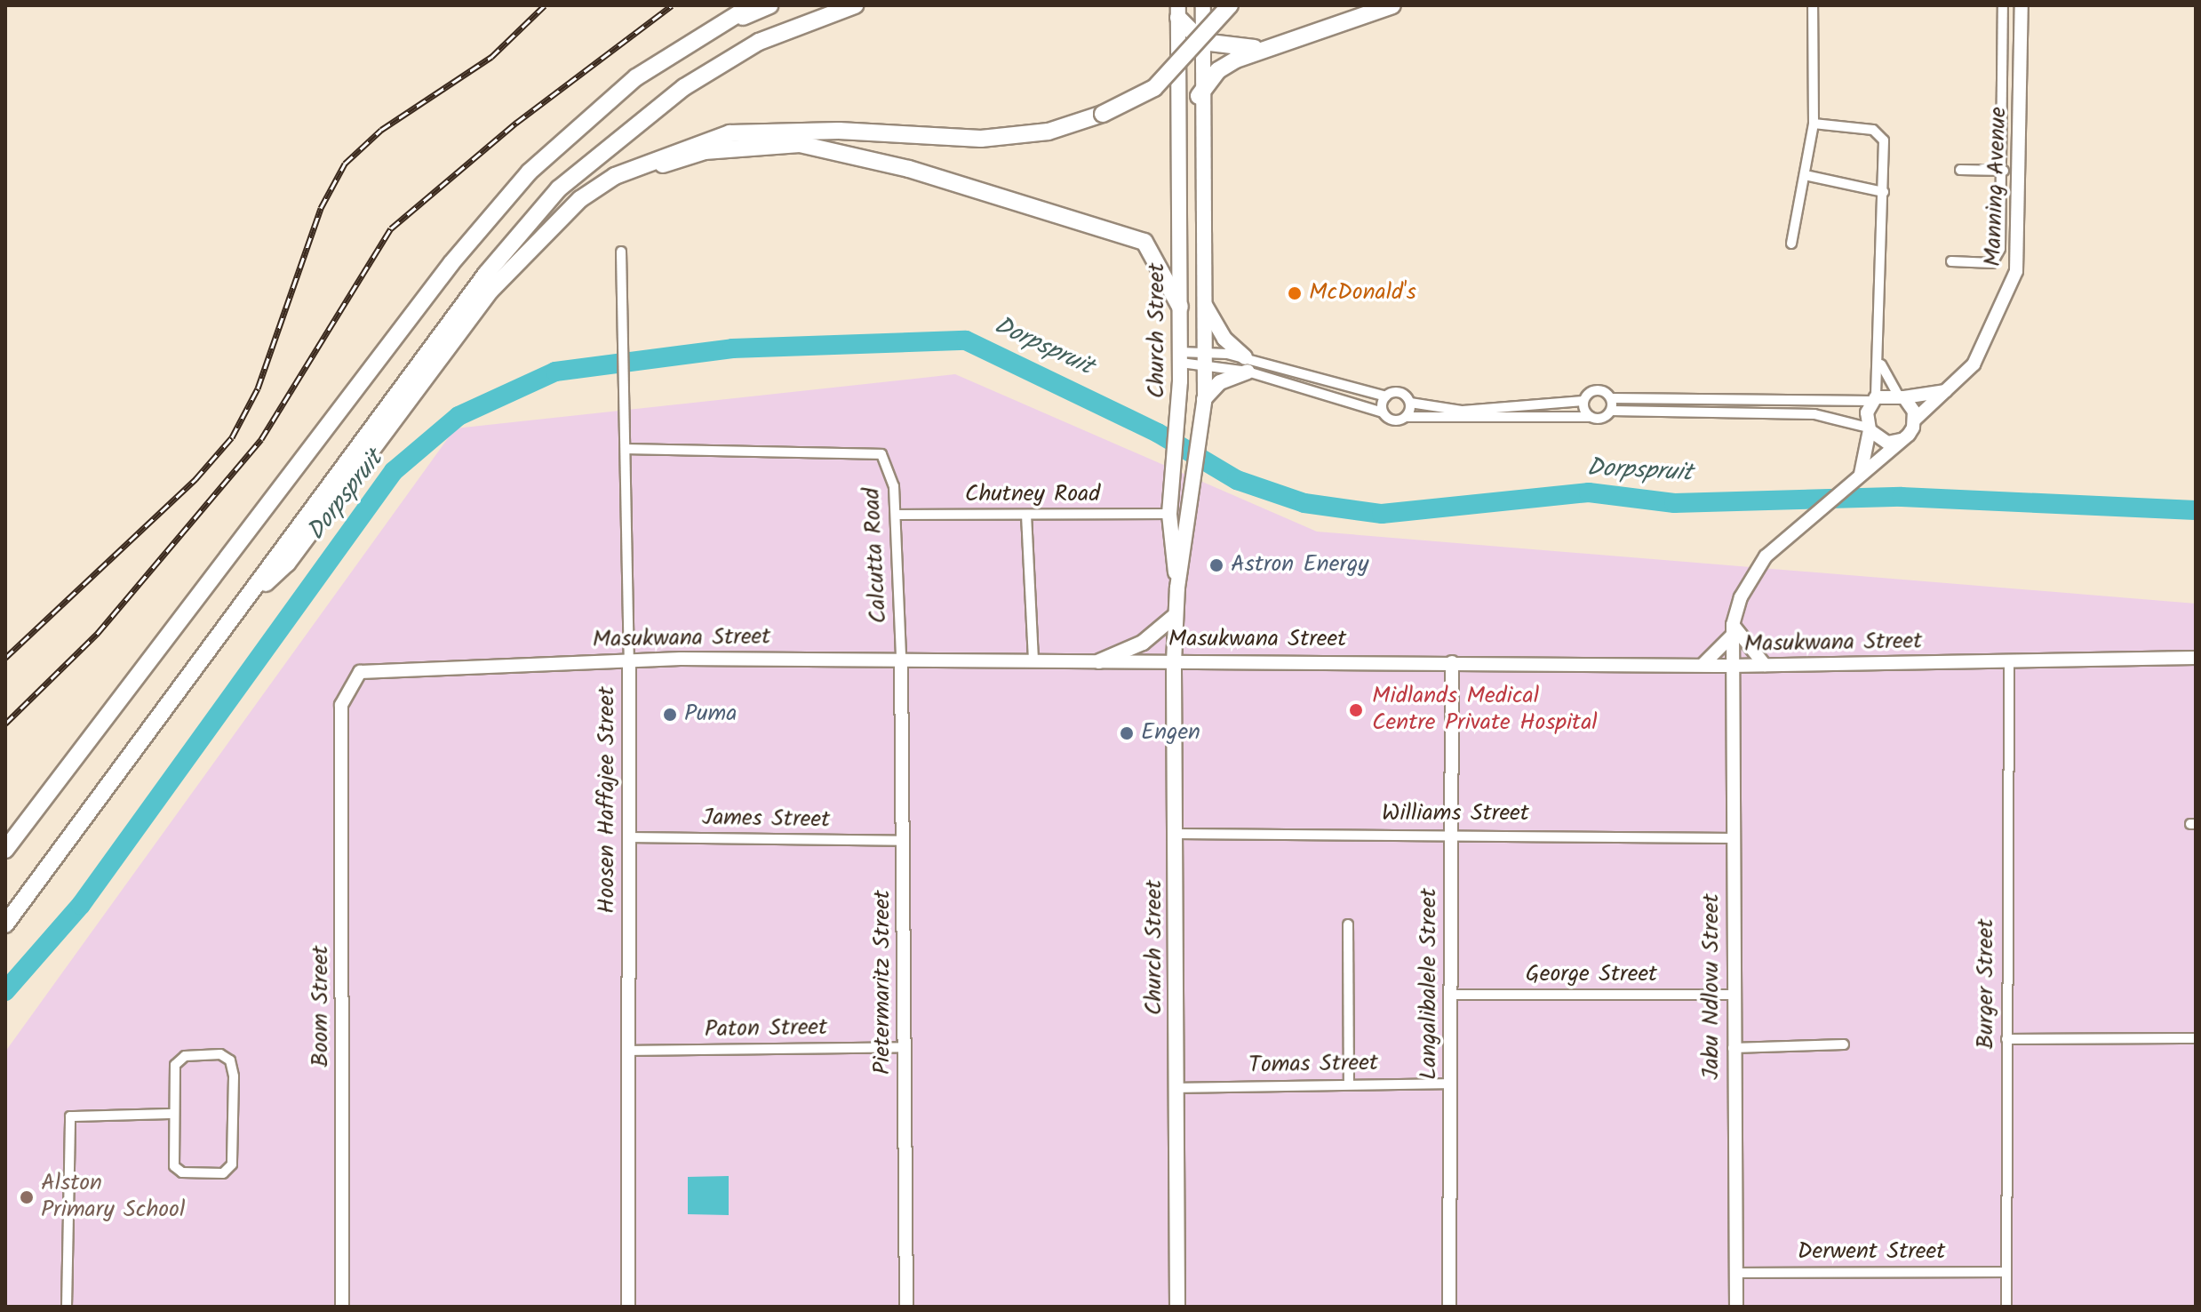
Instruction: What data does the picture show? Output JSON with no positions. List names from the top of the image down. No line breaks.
{"streets":{"main road":["Church Street"],"street":["Manning Avenue","Chutney Road","Calcutta Road","Masukwana Street","Hoosen Haffajee Street","Williams Street","James Street","George Street","Pietermaritz Street","Langalibalele Street","Burger Street","Jabu Ndlovu Street","Boom Street","Paton Street","Tomas Street","Derwent Street"]},"crossings":[["Church Street","Chutney Road"],["Church Street","Masukwana Street"],["Church Street","Williams Street"],["Church Street","Tomas Street"],["Chutney Road","Calcutta Road"],["Calcutta Road","Masukwana Street"],["Calcutta Road","Hoosen Haffajee Street"],["Calcutta Road","Pietermaritz Street"],["Masukwana Street","Hoosen Haffajee Street"],["Masukwana Street","Pietermaritz Street"],["Masukwana Street","Langalibalele Street"],["Masukwana Street","Burger Street"],["Masukwana Street","Jabu Ndlovu Street"],["Masukwana Street","Boom Street"],["Hoosen Haffajee Street","James Street"],["Hoosen Haffajee Street","Paton Street"],["Williams Street","Langalibalele Street"],["Williams Street","Jabu Ndlovu Street"],["James Street","Pietermaritz Street"],["George Street","Langalibalele Street"],["George Street","Jabu Ndlovu Street"],["Pietermaritz Street","Paton Street"],["Langalibalele Street","Tomas Street"],["Burger Street","Derwent Street"],["Jabu Ndlovu Street","Derwent Street"]],"water":["Dorpspruit"],"places":["McDonald's","Astron Energy","Midlands Medical Centre Private Hospital","Puma","Engen","Alston Primary School"]}
